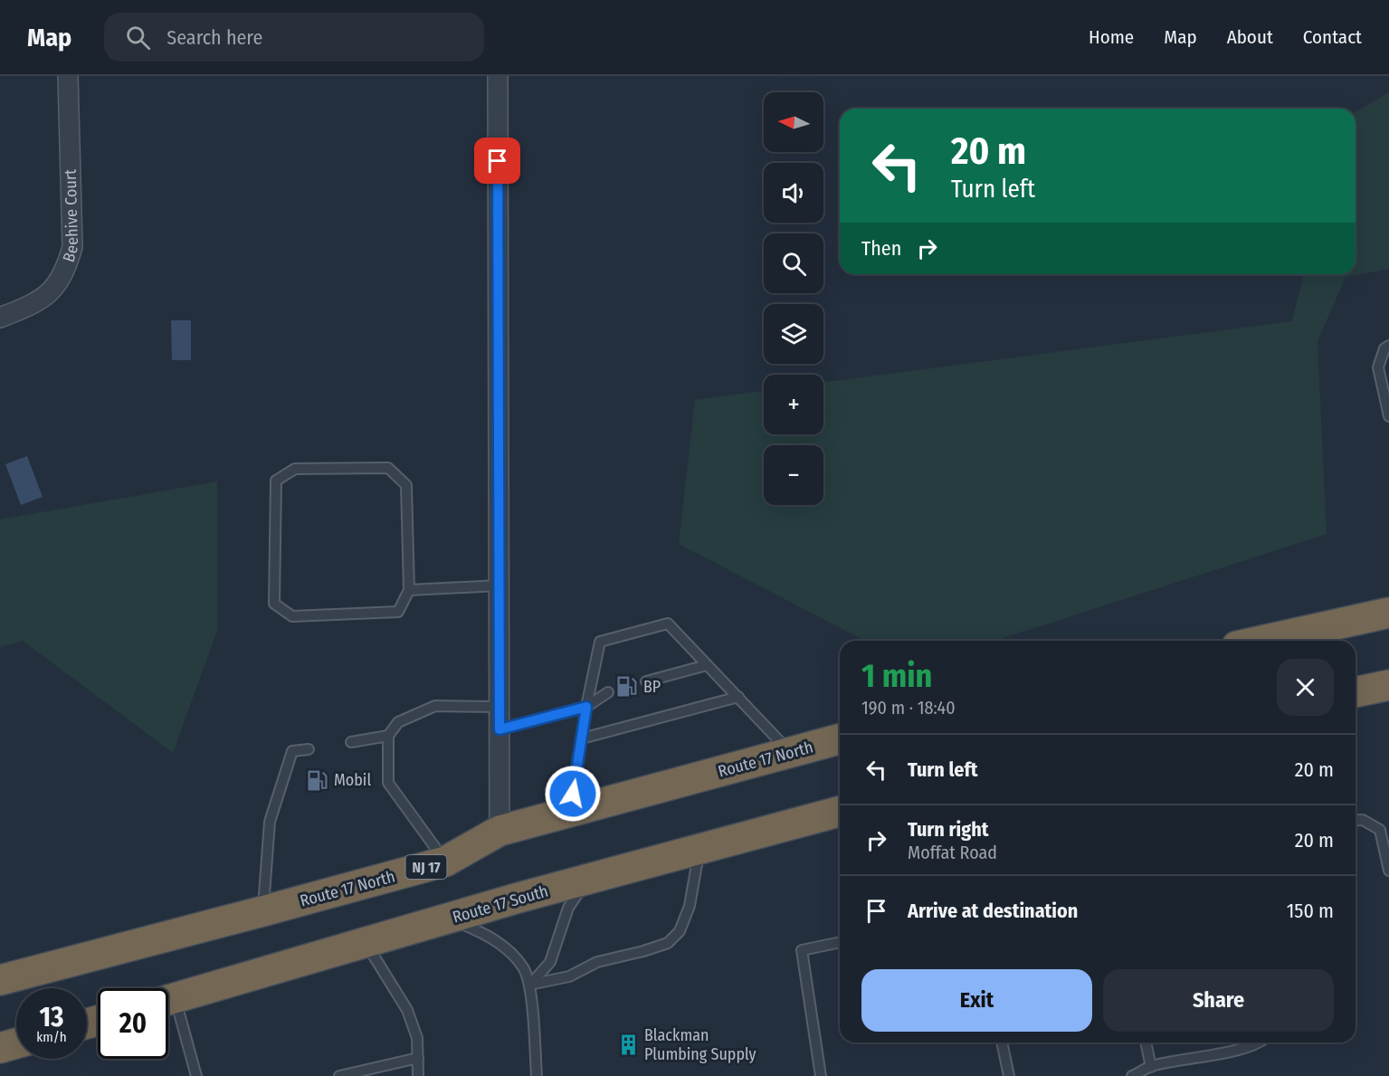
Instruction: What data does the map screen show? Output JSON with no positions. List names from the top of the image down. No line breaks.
{"streets":{"highway":["Route 17 North","NJ 17","Route 17 South"],"street":["Beehive Court"]},"places":{"fuel station":["BP","Mobil"],"building":["Blackman Plumbing Supply"]},"north":"left","page":{"header":"Map","search":"Search here","nav":["Home","Map","About","Contact"],"map_buttons":["+","−"],"turn":["20 m","Turn left"],"then":"Then","heading":["1 min","190 m · 18:40"],"list":[{"name":"Turn left","value":"20 m"},{"name":"Turn right","note":"Moffat Road","value":"20 m"},{"name":"Arrive at destination","value":"150 m"}],"buttons":["Exit","Share"],"speed":"13 km/h","limit":"20"}}
